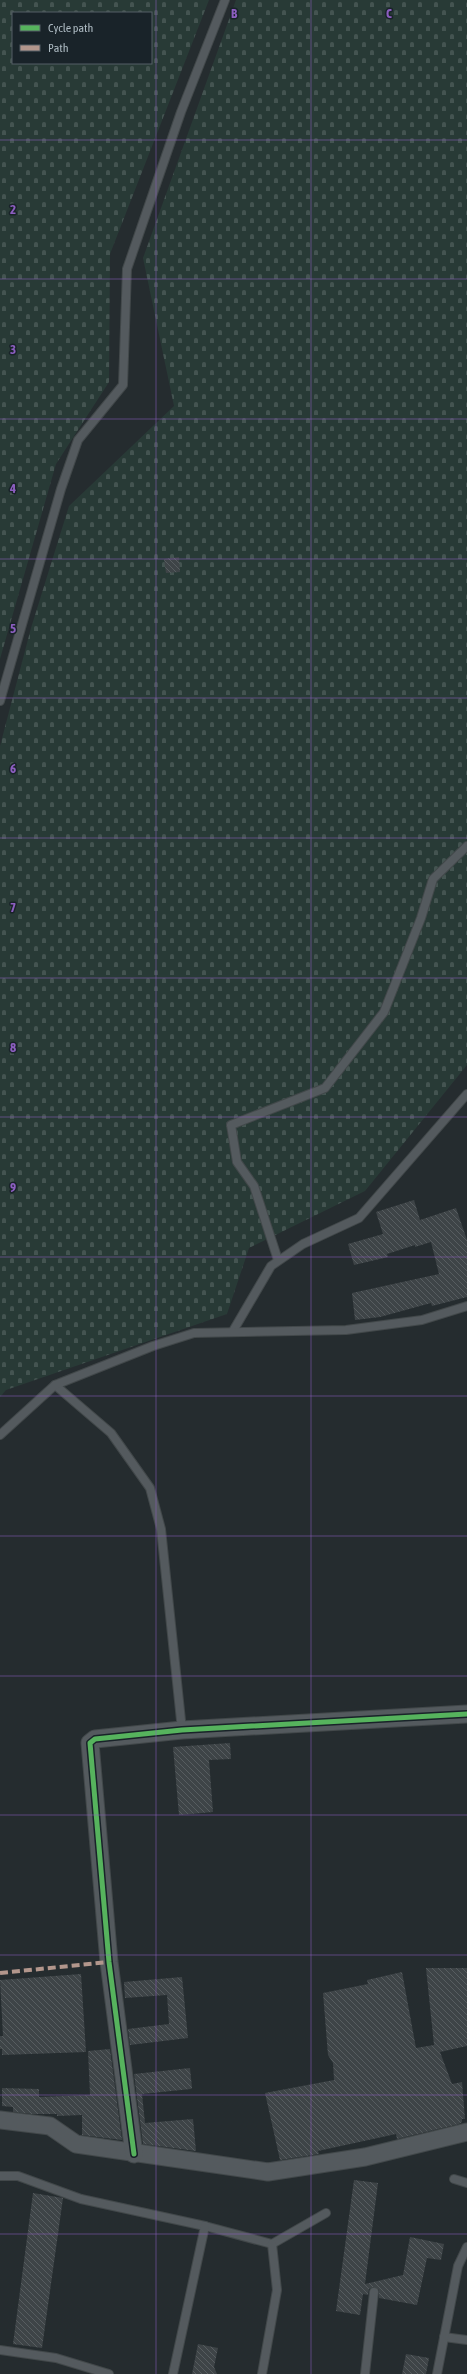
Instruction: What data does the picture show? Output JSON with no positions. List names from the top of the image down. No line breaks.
{"legend":["Cycle path","Path"],"grid":{"columns":["B","C"],"rows":["2","3","4","5","6","7","8","9"]}}
